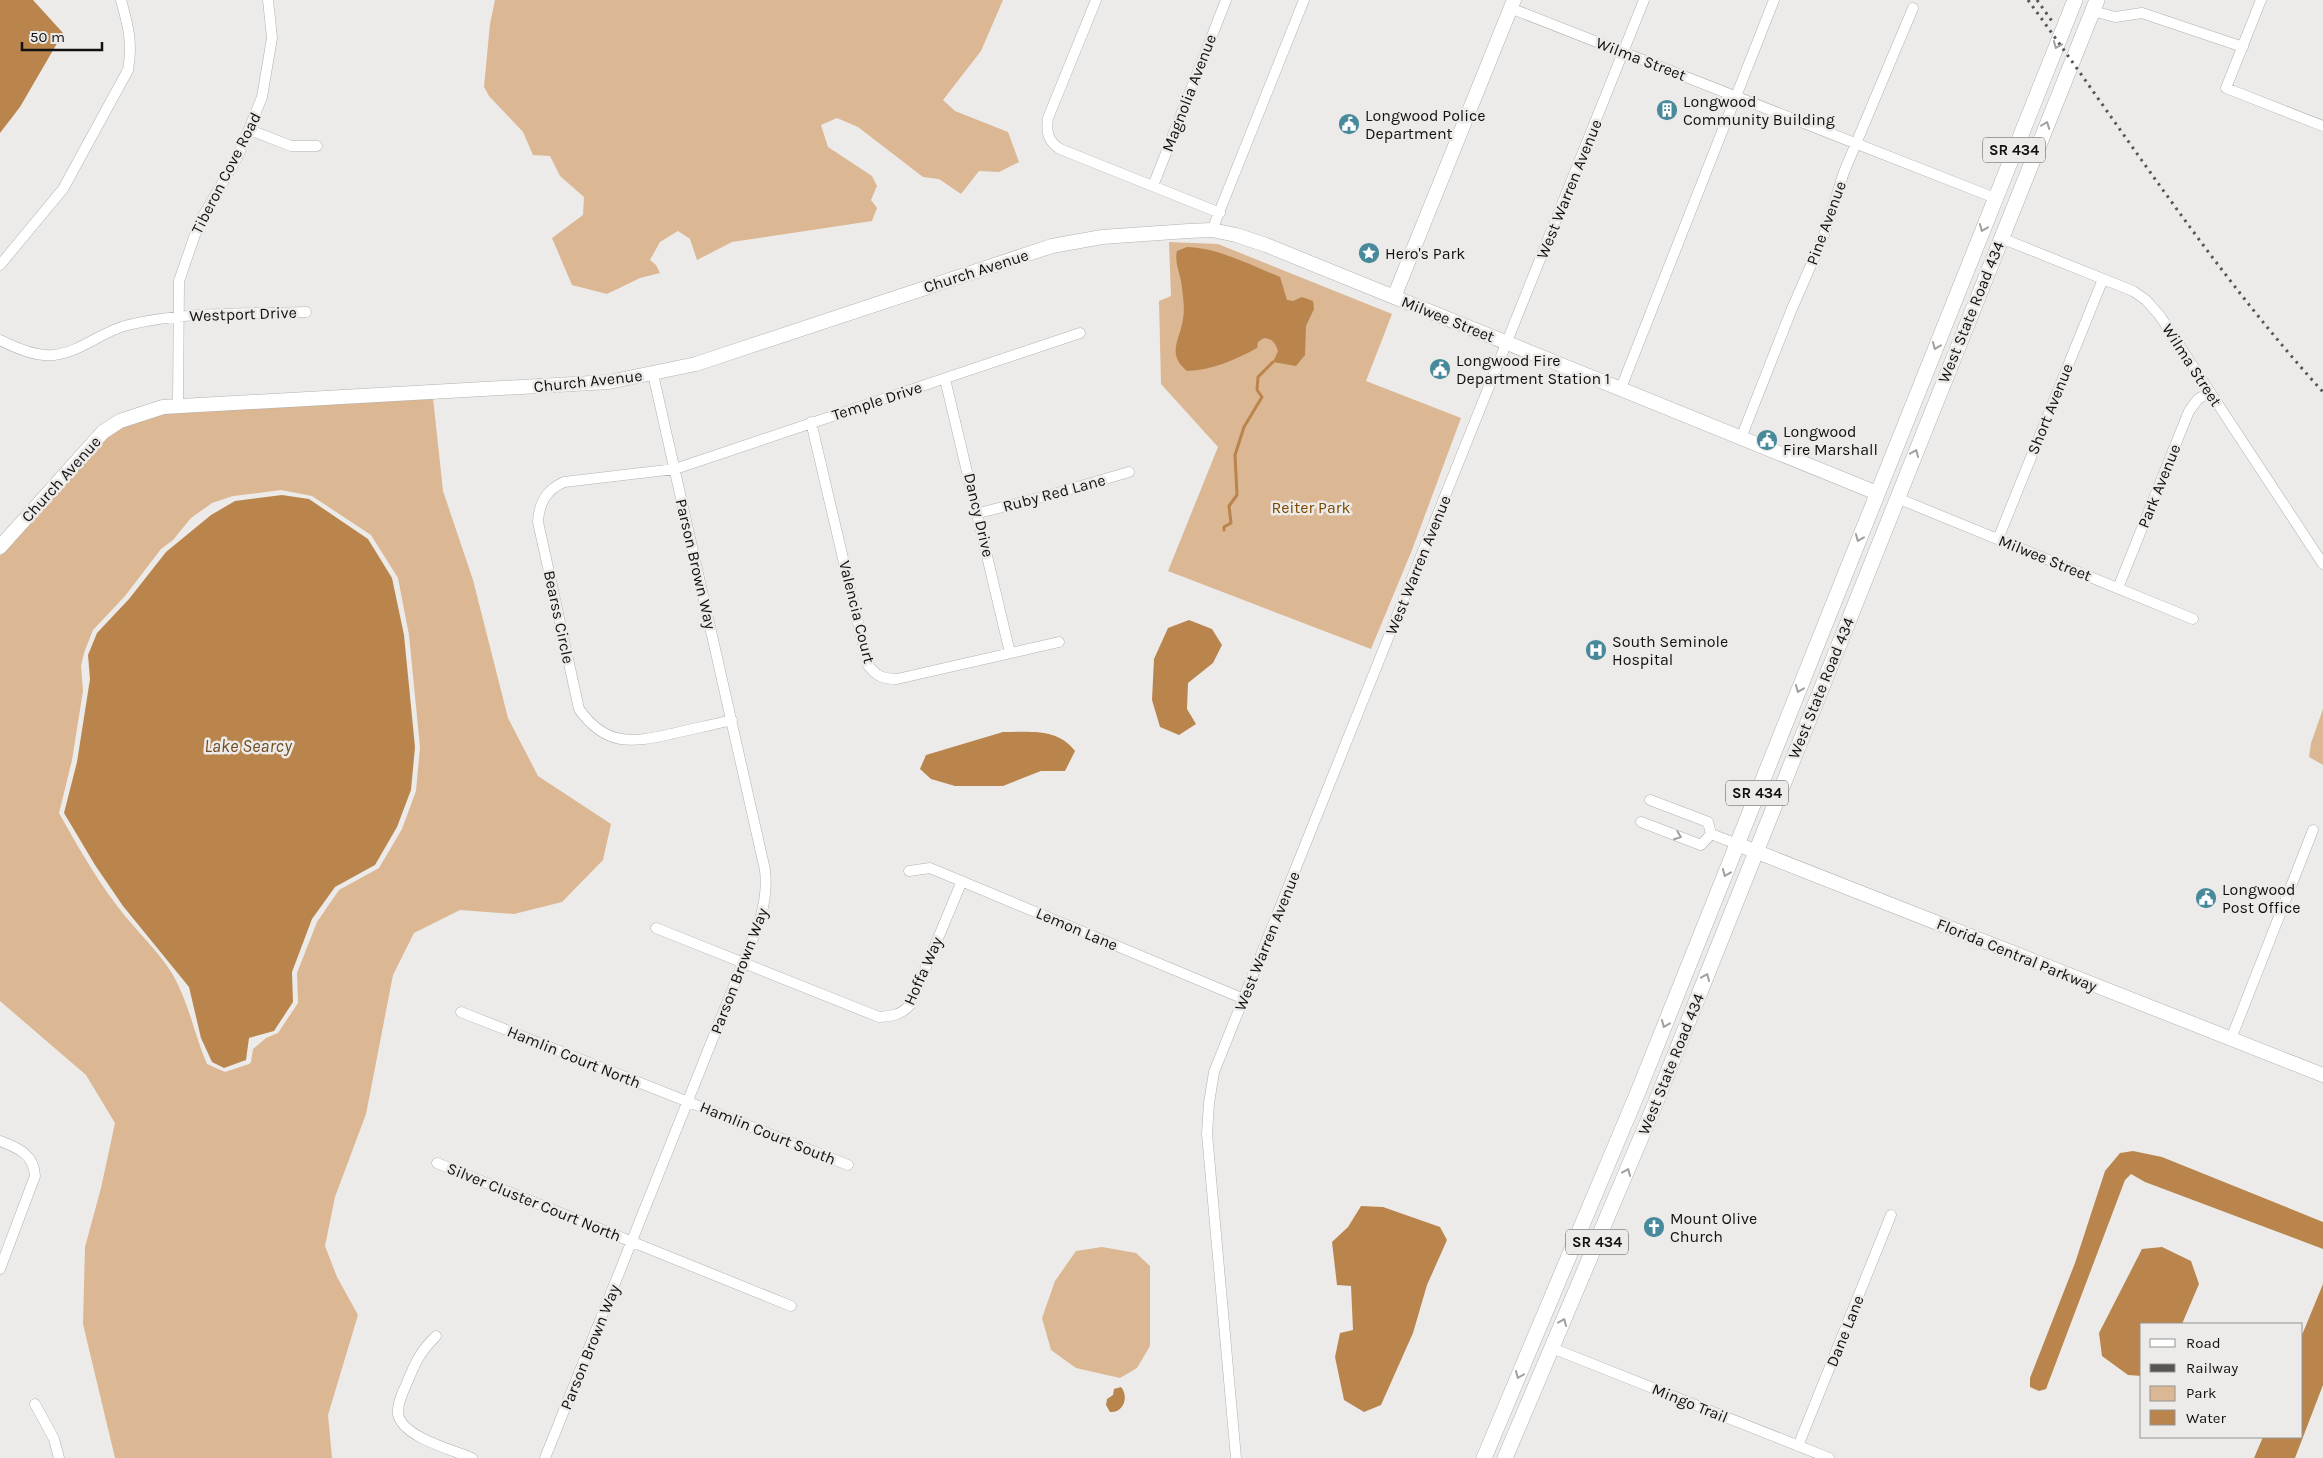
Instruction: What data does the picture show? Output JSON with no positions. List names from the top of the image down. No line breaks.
{"streets":{"main road":["SR 434","West State Road 434"],"street":["Wilma Street","Magnolia Avenue","Tiberon Cove Road","West Warren Avenue","Pine Avenue","Church Avenue","Westport Drive","Milwee Street","Temple Drive","Short Avenue","Park Avenue","Ruby Red Lane","Dancy Drive","Parson Brown Way","Valencia Court","Bearss Circle","Lemon Lane","Florida Central Parkway","Hoffa Way","Hamlin Court North","Hamlin Court South","Silver Cluster Court North","Dane Lane","Mingo Trail"]},"crossings":[["Wilma Street","West Warren Avenue"],["Wilma Street","Pine Avenue"],["Wilma Street","West State Road 434"],["Wilma Street","Short Avenue"],["Wilma Street","Park Avenue"],["Tiberon Cove Road","Church Avenue"],["Tiberon Cove Road","Westport Drive"],["West Warren Avenue","Milwee Street"],["West Warren Avenue","Lemon Lane"],["Pine Avenue","Milwee Street"],["Church Avenue","Milwee Street"],["Church Avenue","Parson Brown Way"],["West State Road 434","Milwee Street"],["West State Road 434","Florida Central Parkway"],["West State Road 434","Mingo Trail"],["Milwee Street","Short Avenue"],["Milwee Street","Park Avenue"],["Temple Drive","Dancy Drive"],["Temple Drive","Parson Brown Way"],["Temple Drive","Valencia Court"],["Temple Drive","Bearss Circle"],["Ruby Red Lane","Dancy Drive"],["Dancy Drive","Valencia Court"],["Parson Brown Way","Bearss Circle"],["Parson Brown Way","Hoffa Way"],["Parson Brown Way","Hamlin Court North"],["Parson Brown Way","Hamlin Court South"],["Parson Brown Way","Silver Cluster Court North"],["Lemon Lane","Hoffa Way"],["Hamlin Court North","Hamlin Court South"],["Dane Lane","Mingo Trail"]],"water":["Lake Searcy"],"parks":["Reiter Park"],"places":{"building":["Longwood Community Building"],"public building":["Longwood Police Department","Longwood Fire Department Station 1","Longwood Fire Marshall","Longwood Post Office"],"place":["Hero's Park"],"hospital":["South Seminole Hospital"],"church":["Mount Olive Church"]},"legend":["Road","Railway","Park","Water"],"scale_bar":"50 m"}
